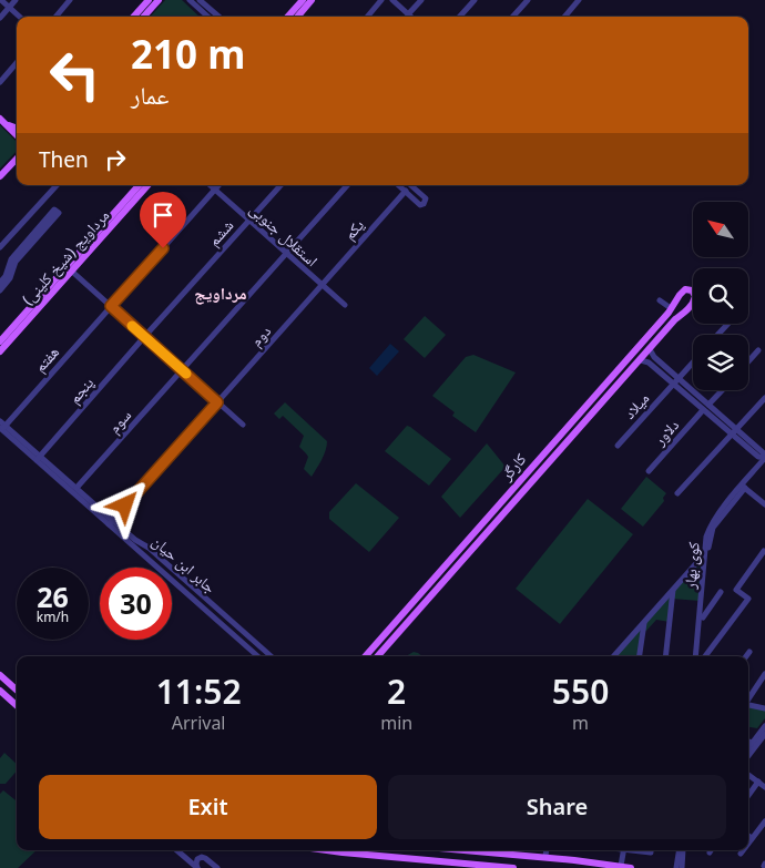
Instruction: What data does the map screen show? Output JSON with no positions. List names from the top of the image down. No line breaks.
{"streets":{"main road":["مرداویج (شیخ کلینی)","کارگر"],"street":["یکم","ششم","استقلال جنوبی","دوم","هفتم","پنجم","میلاد","سوم","دلاور","جابر ابن حیان","کوی بهار"]},"crossings":[["یکم","استقلال جنوبی"],["یکم","دوم"],["ششم","استقلال جنوبی"],["ششم","پنجم"],["استقلال جنوبی","دوم"],["استقلال جنوبی","هفتم"],["استقلال جنوبی","سوم"],["هفتم","جابر ابن حیان"],["پنجم","جابر ابن حیان"],["سوم","جابر ابن حیان"]],"districts":["مرداویج"],"north":"top left","page":{"turn":["210 m","عمار"],"then":"Then","speed":"26 km/h","limit":"30","eta":["11:52","Arrival","2","min","550","m"],"buttons":["Exit","Share"]}}
